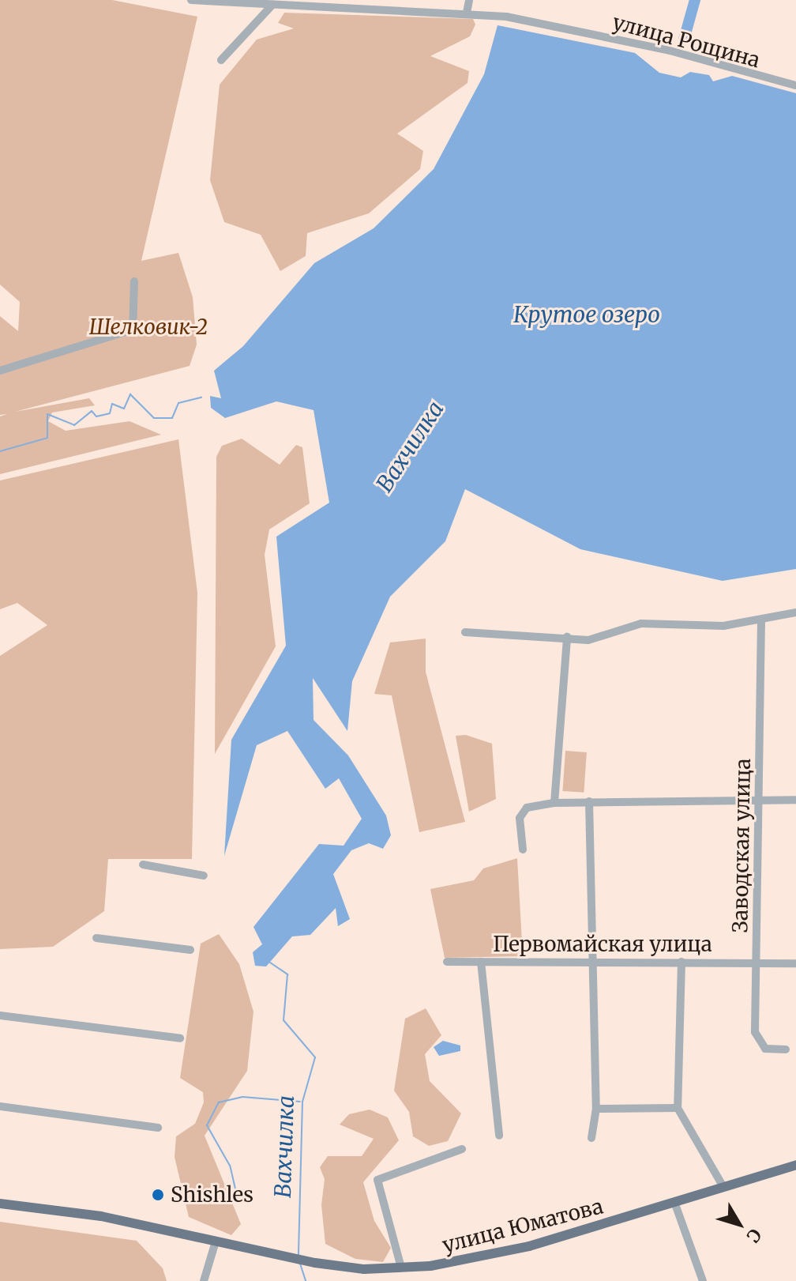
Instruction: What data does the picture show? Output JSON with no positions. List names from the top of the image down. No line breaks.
{"streets":{"main road":["улица Юматова"],"street":["улица Рощина","Заводская улица","Первомайская улица"]},"crossings":[["Заводская улица","Первомайская улица"]],"water":["Крутое озеро","Вахчилка"],"parks":["Шелковик-2"],"places":["Shishles"],"north":"bottom right"}
